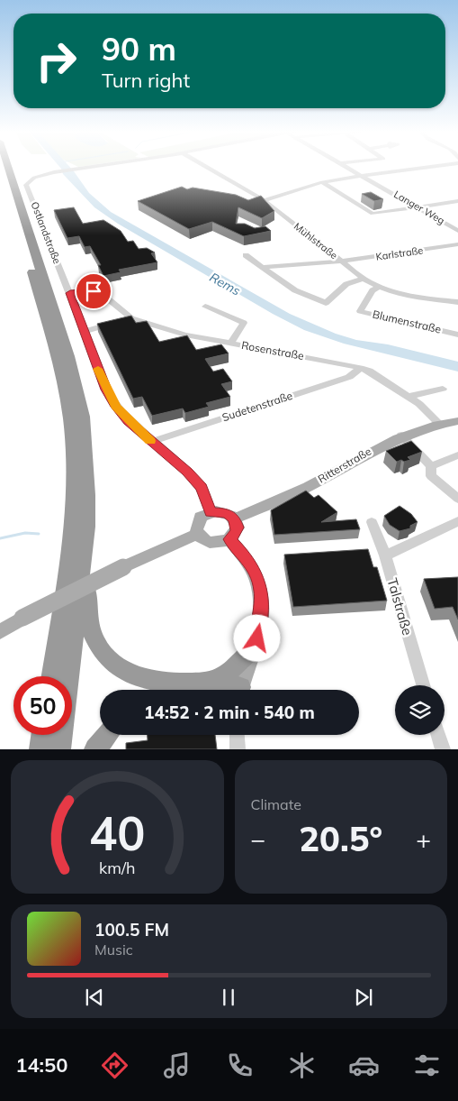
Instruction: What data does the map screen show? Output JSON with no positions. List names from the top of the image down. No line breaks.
{"streets":{"main road":["Ritterstraße"],"street":["Langer Weg","Ostlandstraße","Mühlstraße","Karlstraße","Blumenstraße","Rosenstraße","Sudetenstraße","Talstraße"]},"crossings":[["Ostlandstraße","Rosenstraße"],["Ostlandstraße","Sudetenstraße"],["Ostlandstraße","Ritterstraße"],["Mühlstraße","Karlstraße"],["Mühlstraße","Blumenstraße"],["Rosenstraße","Sudetenstraße"],["Rosenstraße","Ritterstraße"]],"water":["Rems"],"page":{"turn":["90 m","Turn right"],"limit":"50","trip":"14:52 · 2 min · 540 m","tile":"Climate","heat":["−","20.5°","+"],"song":["100.5 FM","Music"],"tabs":"14:50","gauge":["40","km/h"]}}
